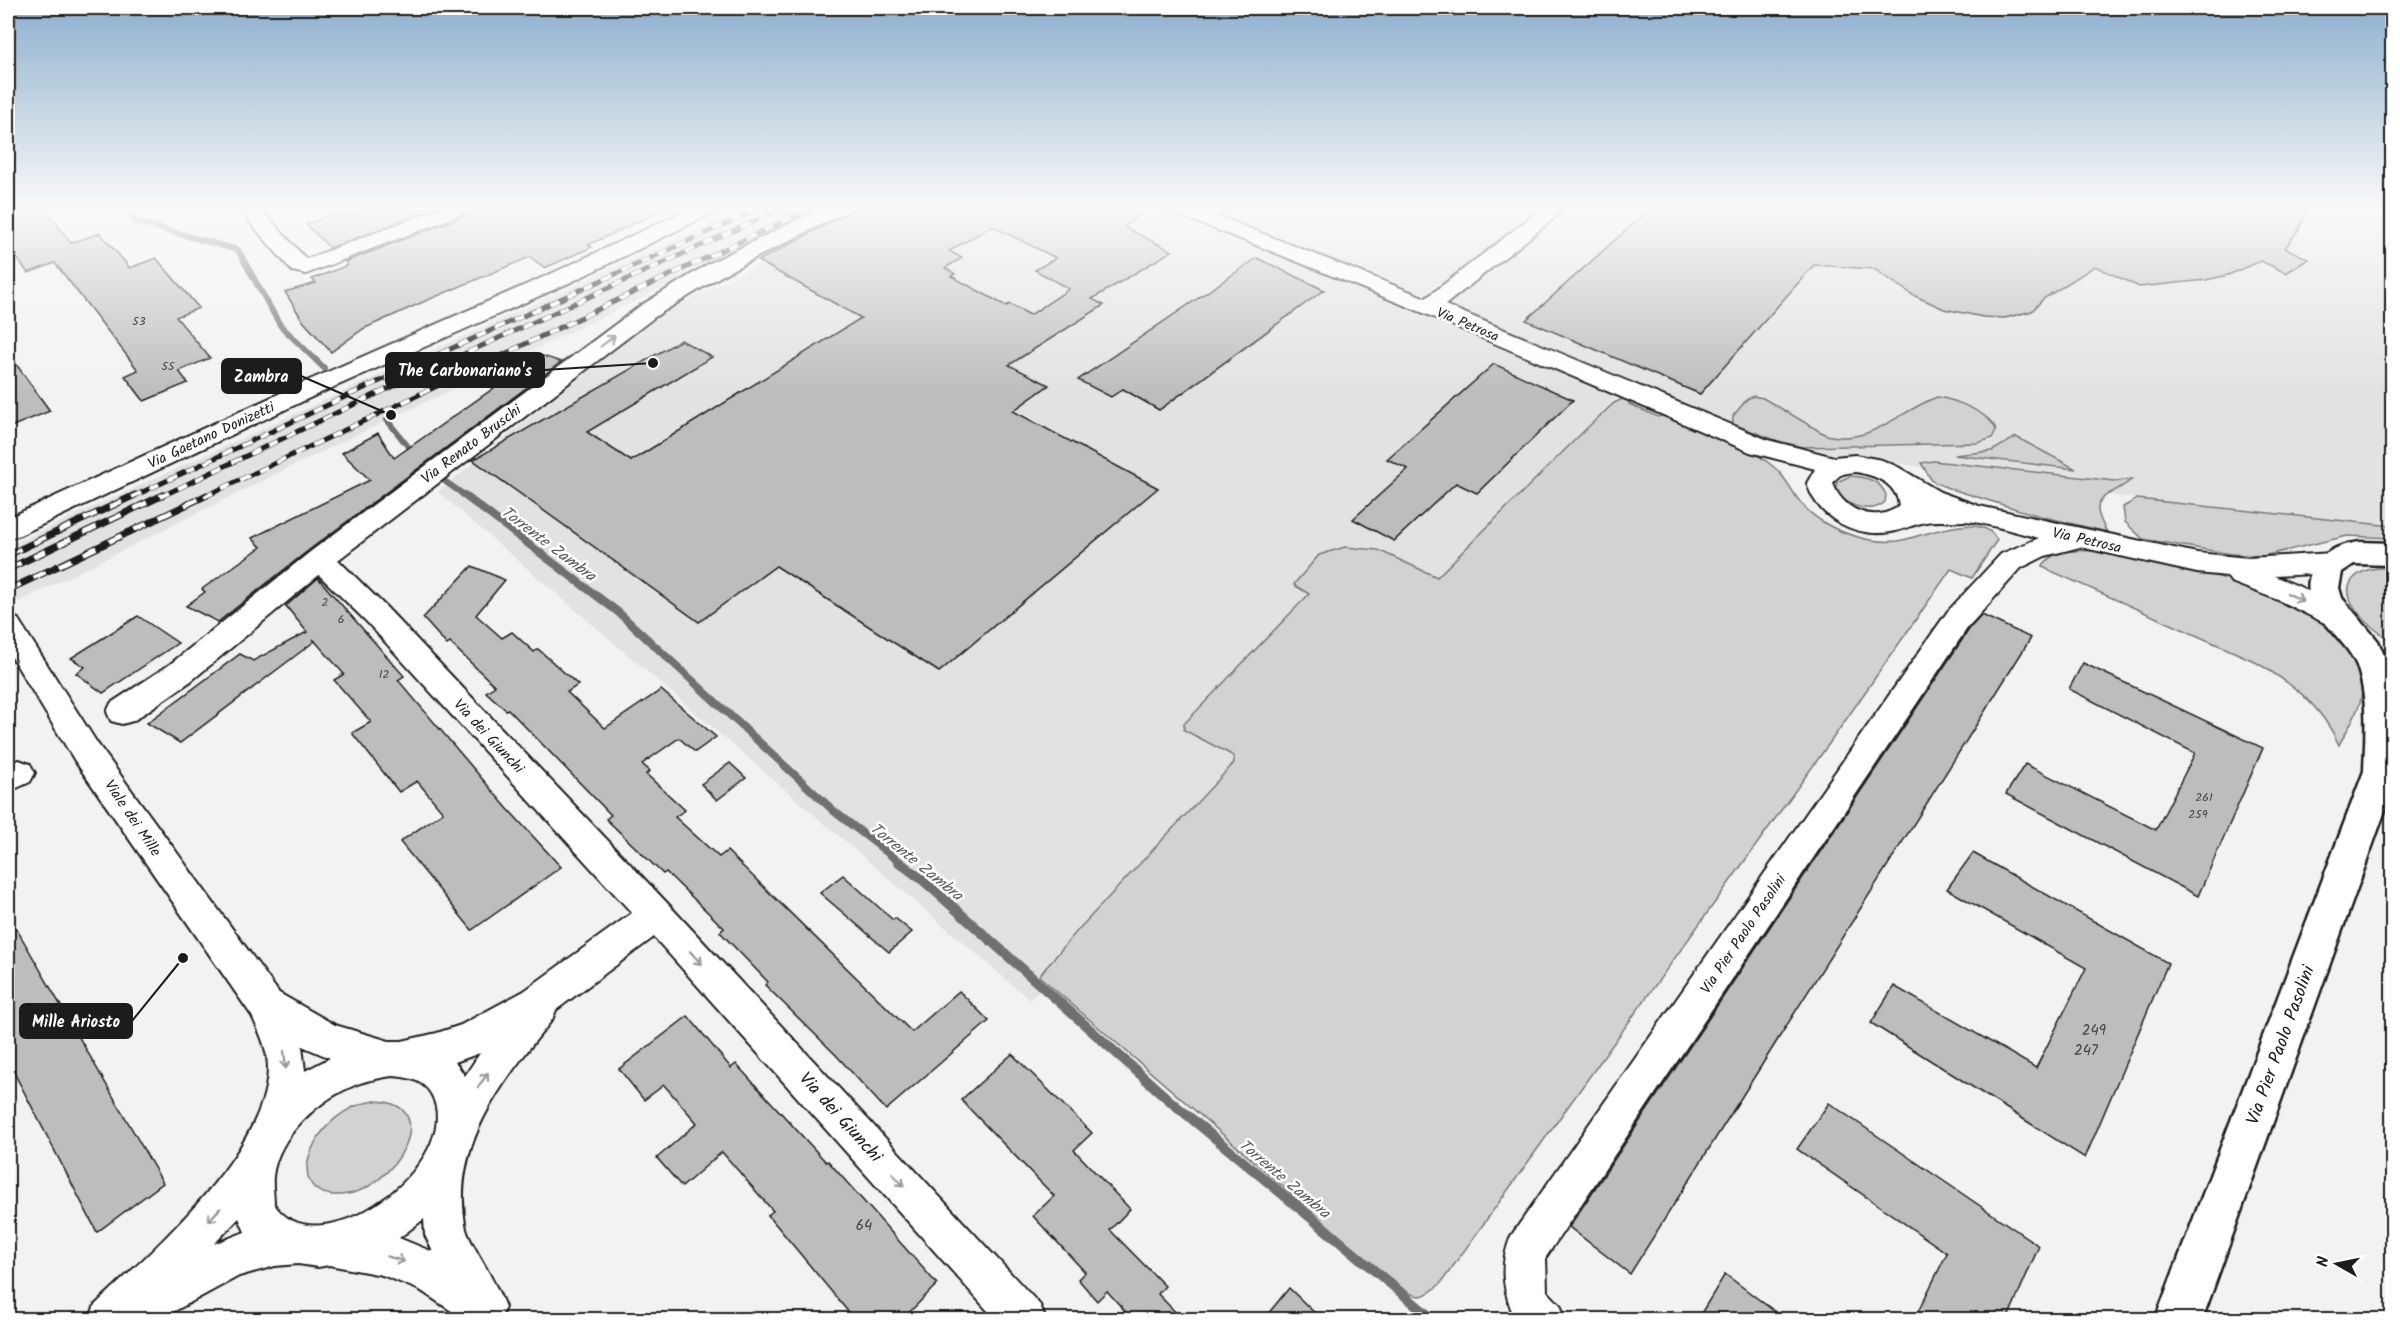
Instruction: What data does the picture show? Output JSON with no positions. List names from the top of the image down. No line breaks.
{"streets":{"main road":["Via Pier Paolo Pasolini"],"street":["Via Petrosa","Via Gaetano Donizetti","Via Renato Bruschi","Via dei Giunchi","Viale dei Mille"]},"crossings":[["Via Petrosa","Via Pier Paolo Pasolini"],["Via Renato Bruschi","Via dei Giunchi"]],"one_way":["Via Renato Bruschi","Via dei Giunchi"],"water":["Torrente Zambra"],"places":["The Carbonariano's","Zambra","Mille Ariosto"],"house_numbers":["53","55","2","6","12","261","259","249","247","64"],"north":"left"}
